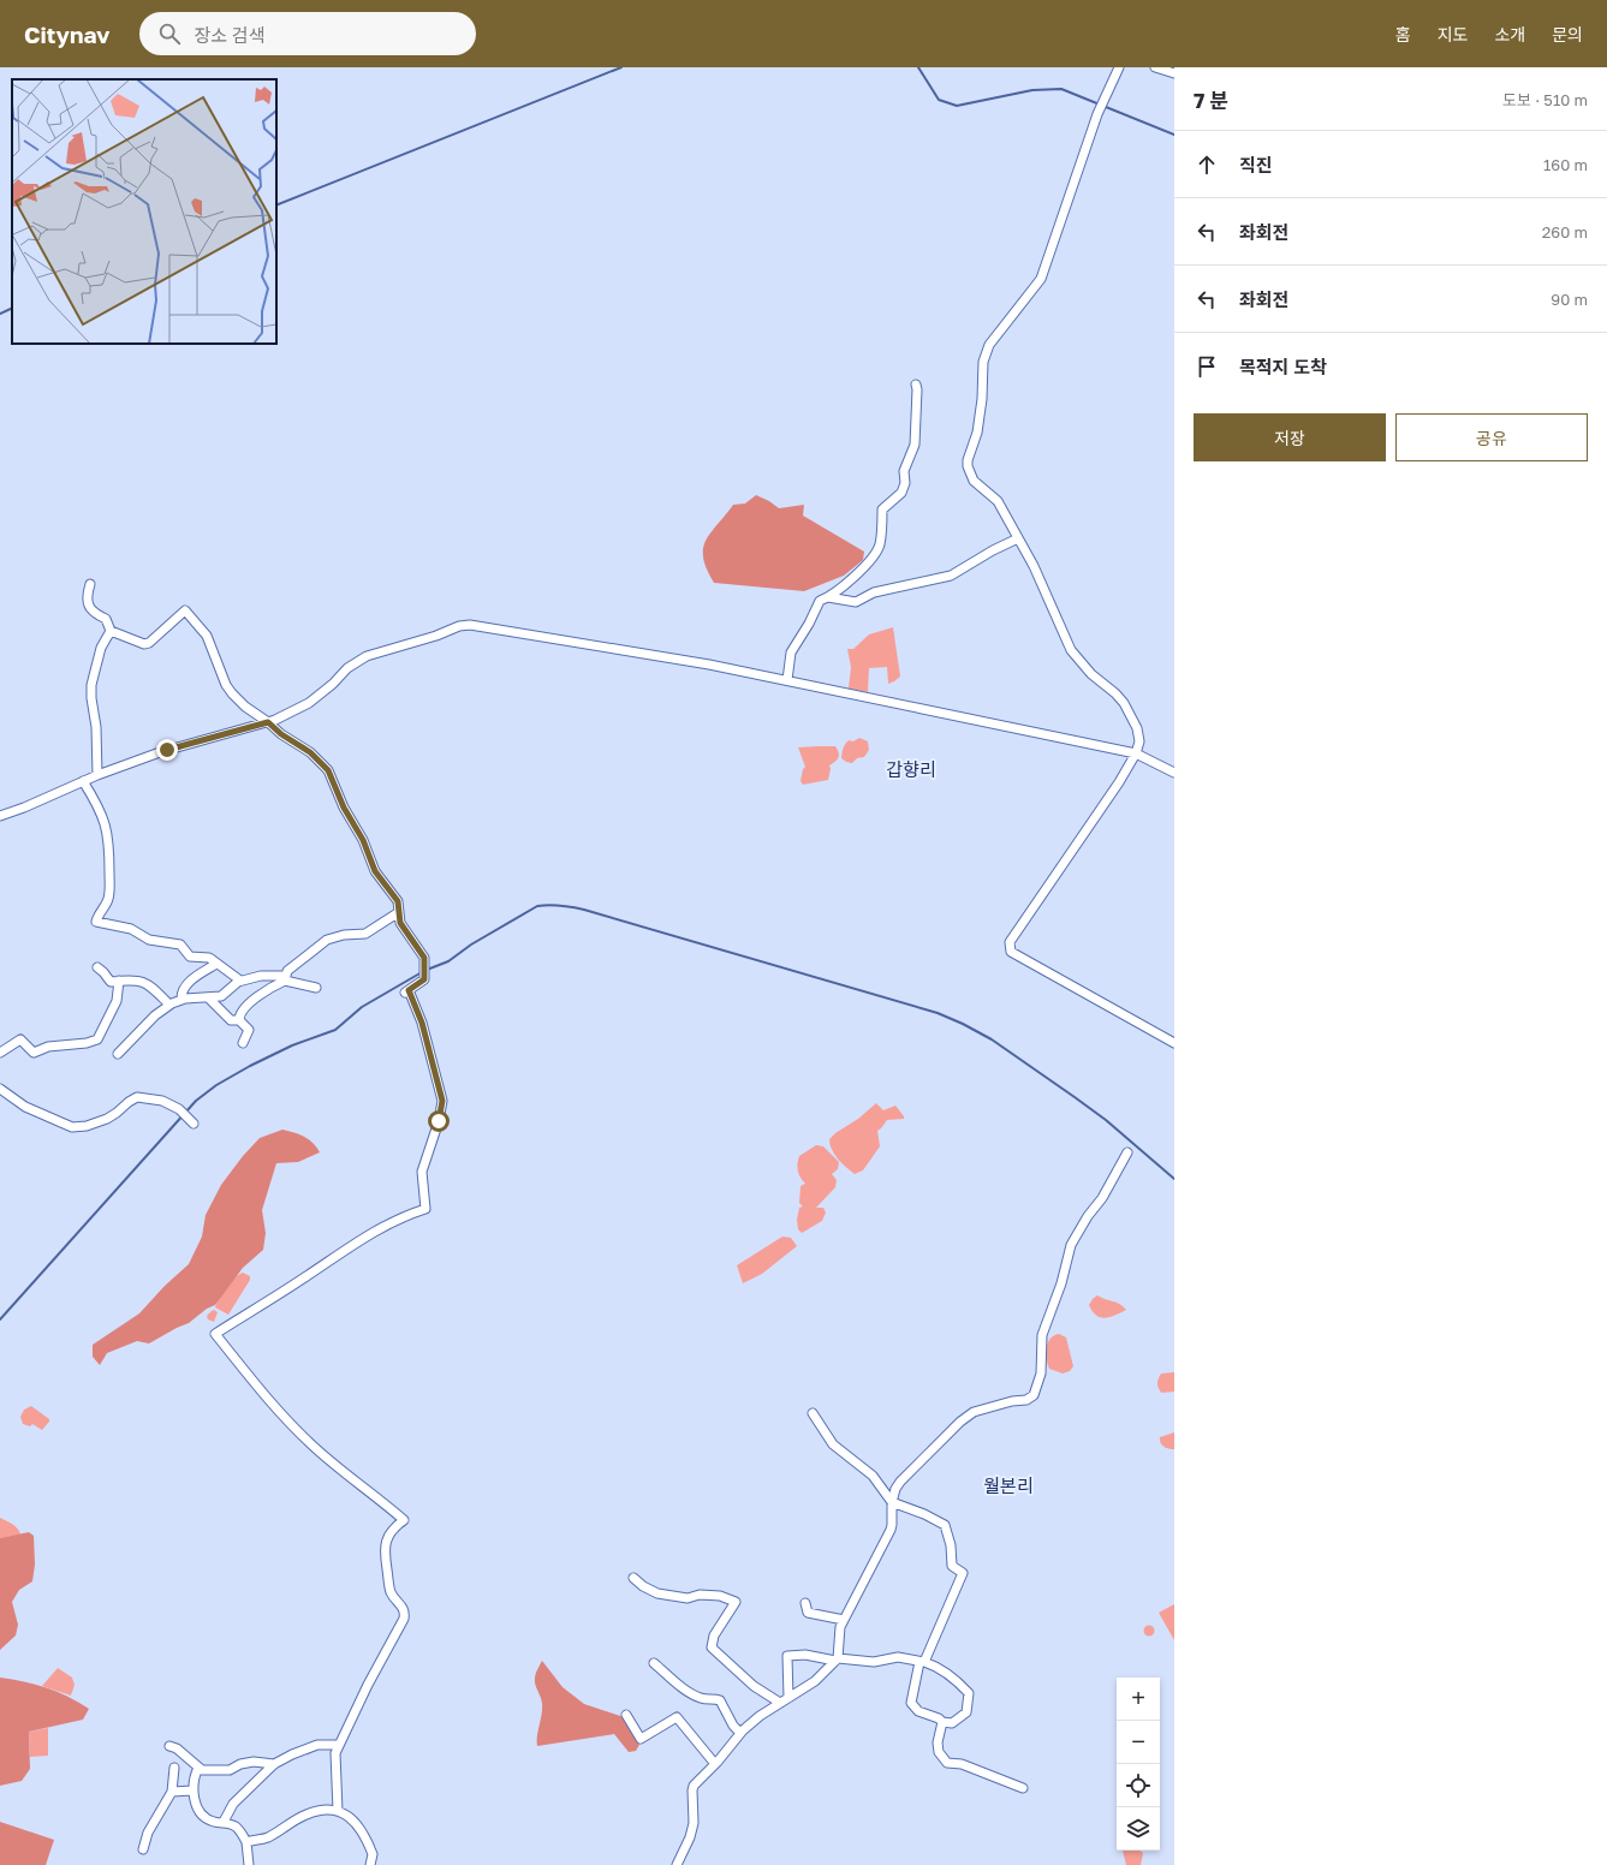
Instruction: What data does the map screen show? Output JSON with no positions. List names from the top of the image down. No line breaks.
{"districts":["갑향리","월본리"],"page":{"header":"Citynav","search":"장소 검색","nav":["홈","지도","소개","문의"],"heading":["7 분","도보 · 510 m"],"list":[["직진","160 m"],["좌회전","260 m"],["좌회전","90 m"],"목적지 도착"],"buttons":["저장","공유"],"map_buttons":["+","−"]}}
